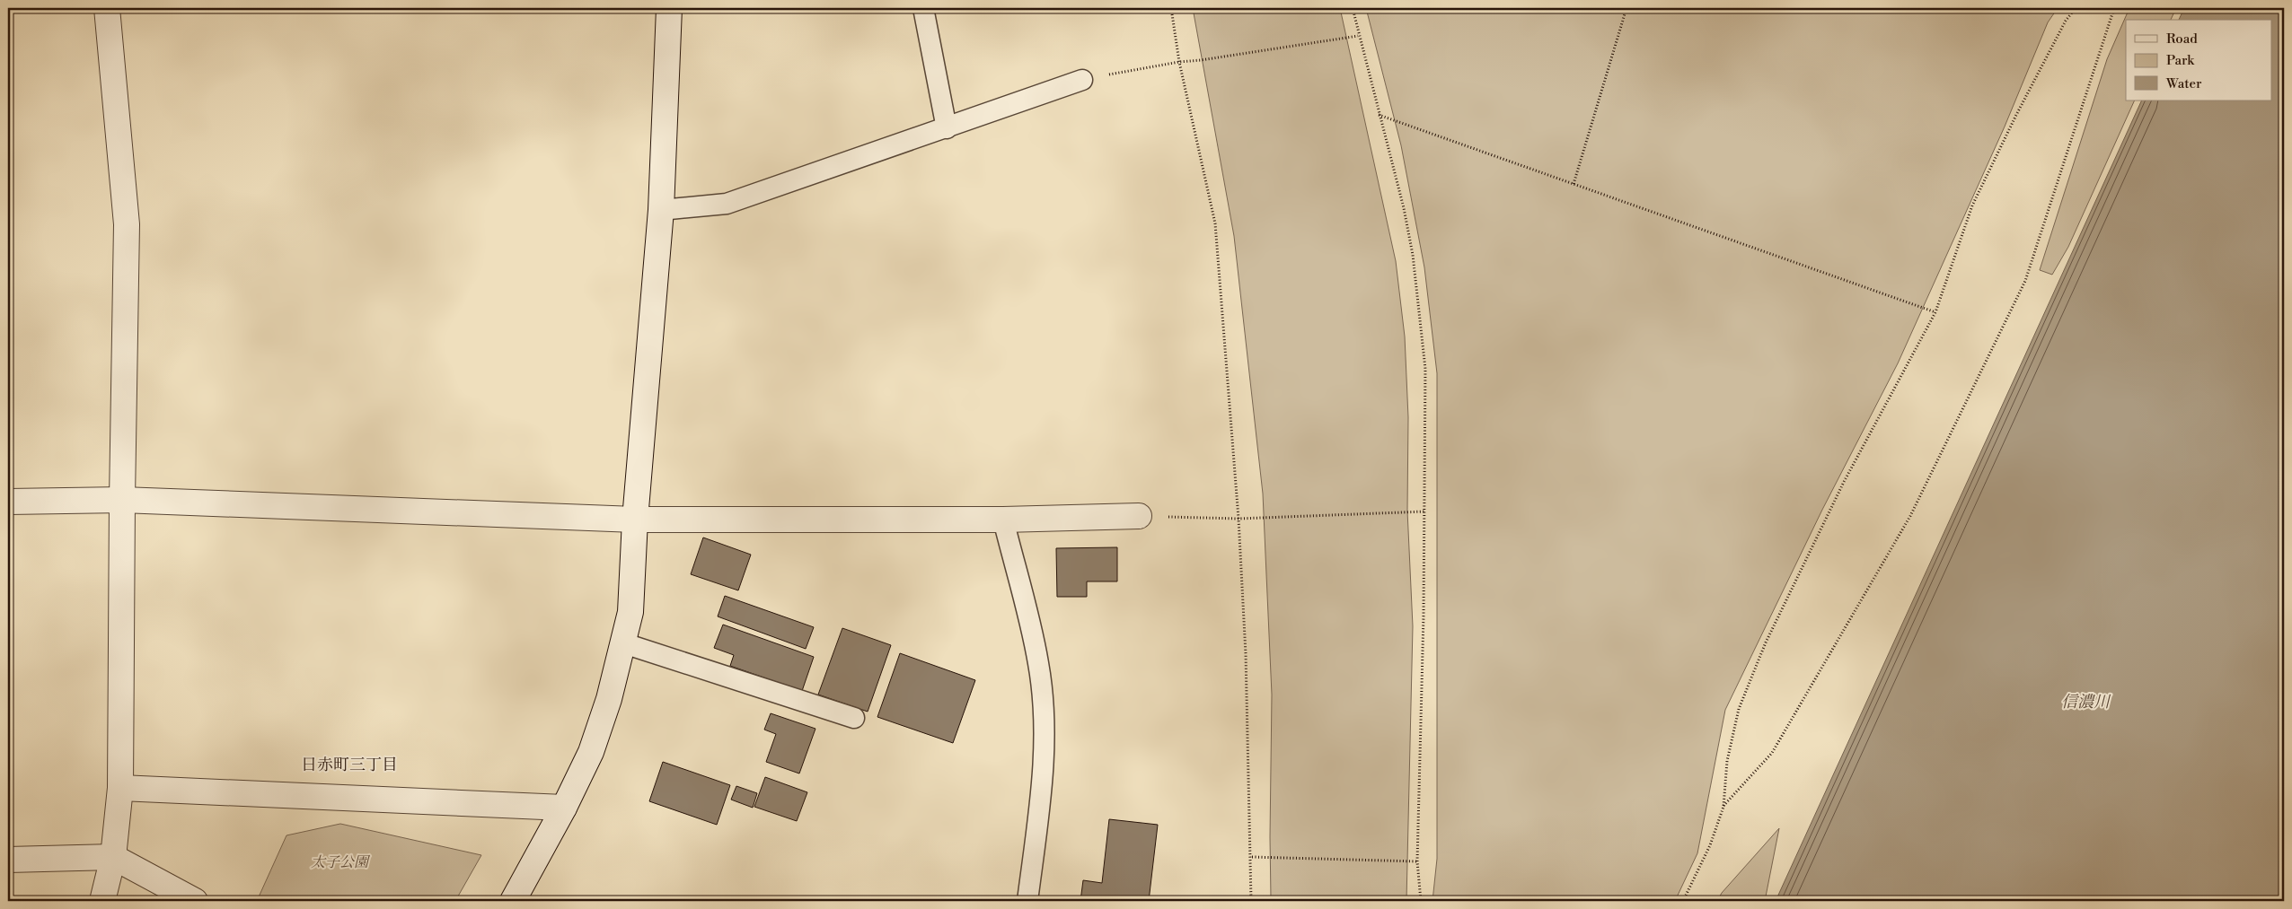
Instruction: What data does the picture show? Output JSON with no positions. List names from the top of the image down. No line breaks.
{"districts":["日赤町三丁目"],"water":["信濃川"],"parks":["太子公園"],"legend":["Road","Park","Water"]}
